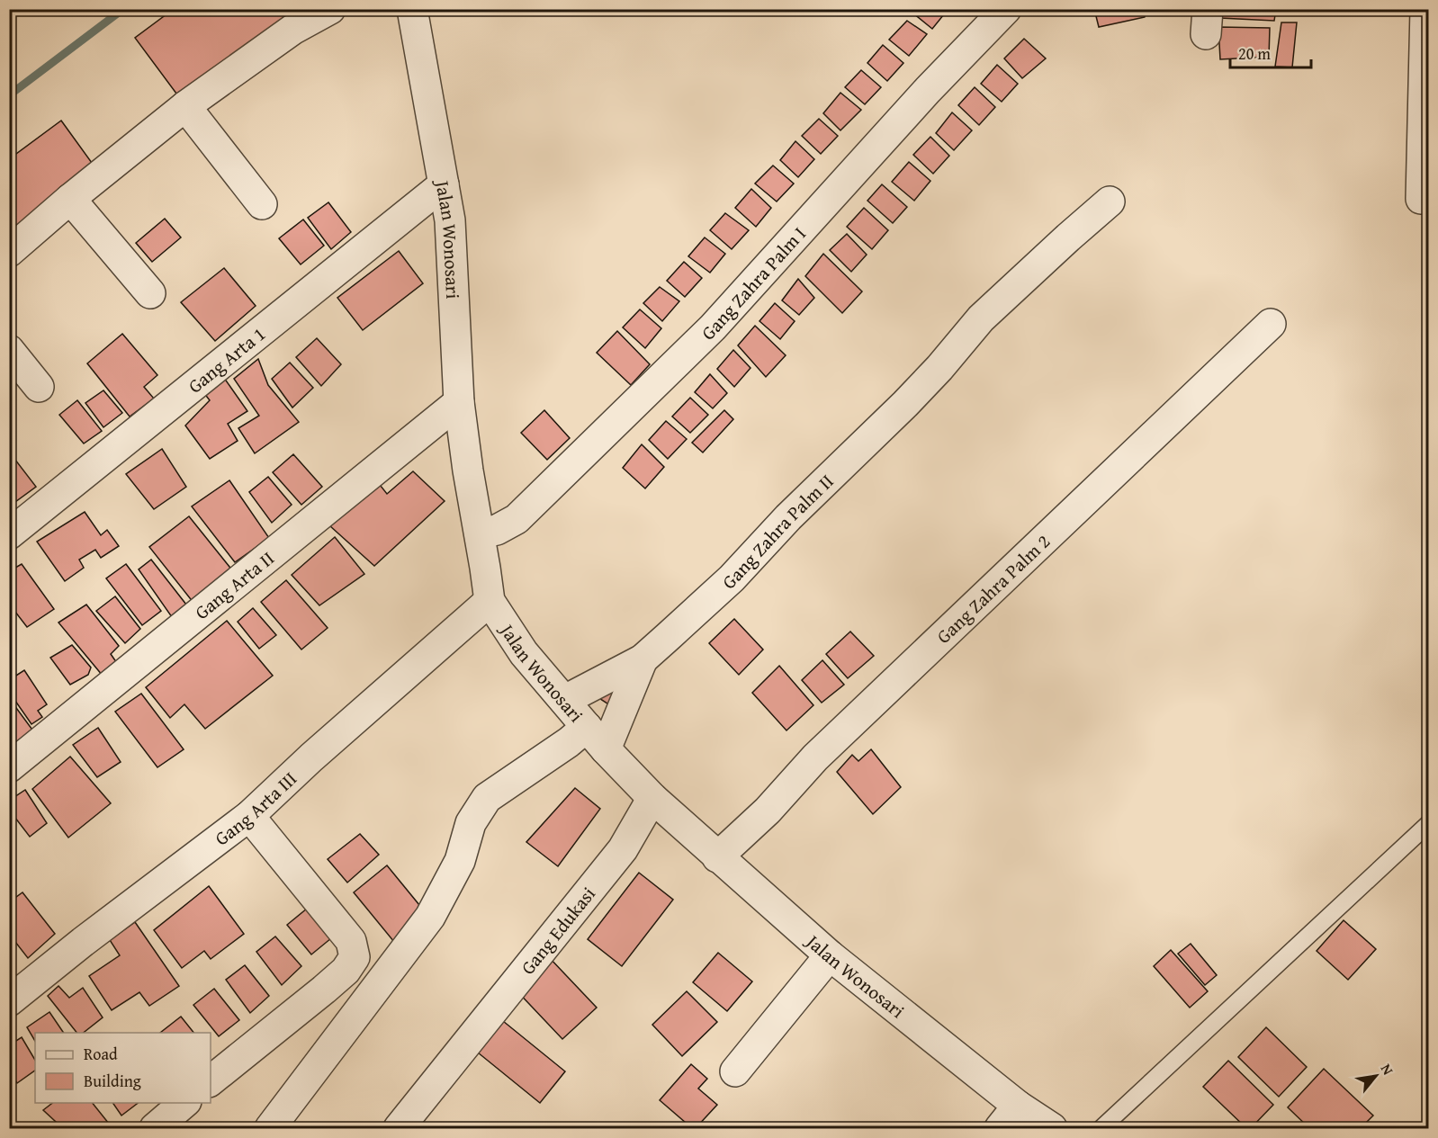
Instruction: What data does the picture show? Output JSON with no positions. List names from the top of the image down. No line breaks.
{"streets":{"street":["Jalan Wonosari","Gang Zahra Palm I","Gang Arta 1","Gang Zahra Palm II","Gang Arta II","Gang Zahra Palm 2","Gang Arta III","Gang Edukasi"]},"crossings":[["Jalan Wonosari","Gang Zahra Palm I"],["Jalan Wonosari","Gang Arta 1"],["Jalan Wonosari","Gang Zahra Palm II"],["Jalan Wonosari","Gang Arta II"],["Jalan Wonosari","Gang Zahra Palm 2"],["Jalan Wonosari","Gang Arta III"],["Jalan Wonosari","Gang Edukasi"]],"legend":["Road","Building"],"scale_bar":"20 m","north":"top right"}
